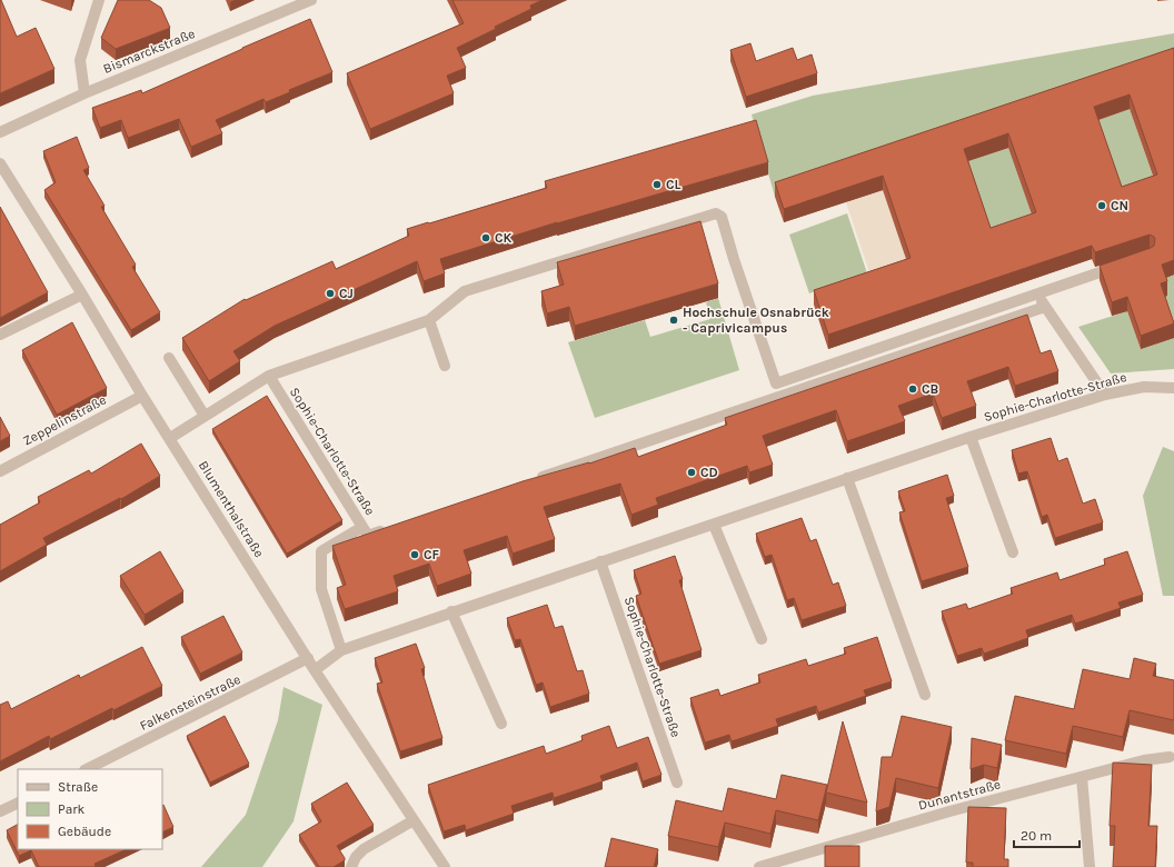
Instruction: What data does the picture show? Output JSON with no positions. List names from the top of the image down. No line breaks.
{"streets":{"street":["Bismarckstraße","Sophie-Charlotte-Straße","Zeppelinstraße","Blumenthalstraße","Falkensteinstraße","Dunantstraße"]},"crossings":[["Sophie-Charlotte-Straße","Blumenthalstraße"],["Zeppelinstraße","Blumenthalstraße"],["Blumenthalstraße","Falkensteinstraße"]],"places":["CL","CN","CK","CJ","Hochschule Osnabrück - Caprivicampus","CB","CD","CF"],"legend":["Straße","Park","Gebäude"],"scale_bar":"20 m"}
